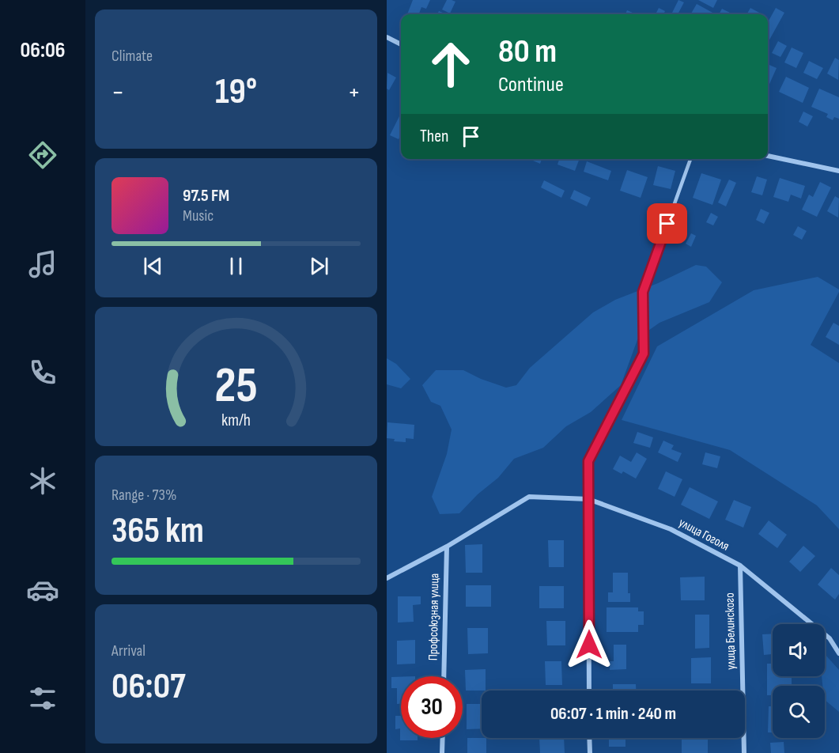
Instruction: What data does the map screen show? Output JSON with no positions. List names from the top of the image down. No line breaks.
{"streets":{"street":["улица Гоголя","Профсоюзная улица","улица Белинского"]},"crossings":[["улица Гоголя","Профсоюзная улица"],["улица Гоголя","улица Белинского"]],"page":{"tabs":"06:06","tile":["Climate",["Range · 73%","365 km"],["Arrival","06:07"]],"turn":["80 m","Continue"],"heat":["−","19°","+"],"then":"Then","song":["97.5 FM","Music"],"limit":"30","trip":"06:07 · 1 min · 240 m","gauge":["25","km/h"]}}
